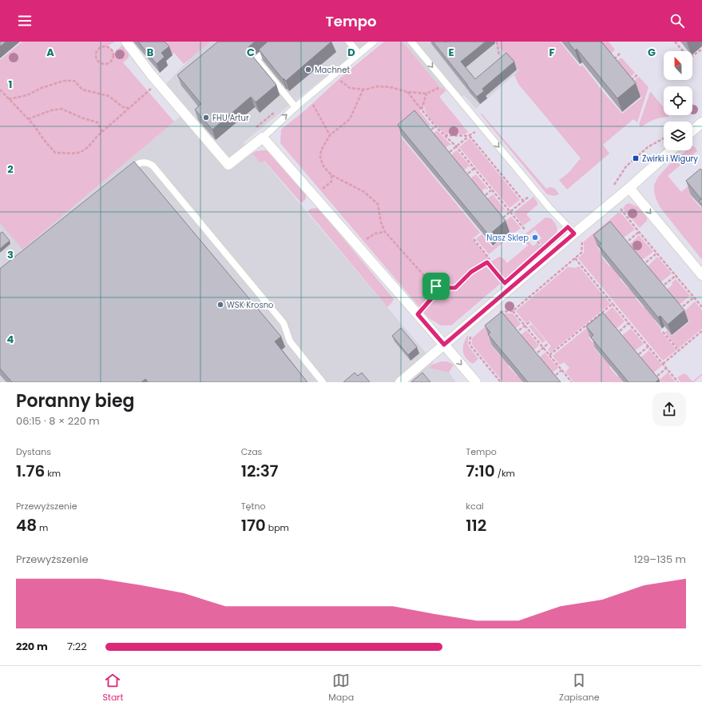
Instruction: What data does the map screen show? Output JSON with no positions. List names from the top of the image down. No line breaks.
{"places":{"other":["Machnet","FHU Artur","Nasz Sklep","WSK Krosno"],"transit":["Żwirki i Wigury"]},"north":"top","page":{"header":"Tempo","heading":["Poranny bieg","06:15 · 8 × 220 m"],"stats":[["Dystans","1.76 km"],["Czas","12:37"],["Tempo","7:10 /km"],["Przewyższenie","48 m"],["Tętno","170 bpm"],["kcal","112"]],"chart":["Przewyższenie","129–135 m"],"list":[{"name":"220 m","note":"7:22"}],"tabs":["Start","Mapa","Zapisane"]},"grid":{"columns":["A","B","C","D","E","F","G"],"rows":["1","2","3","4"]}}
